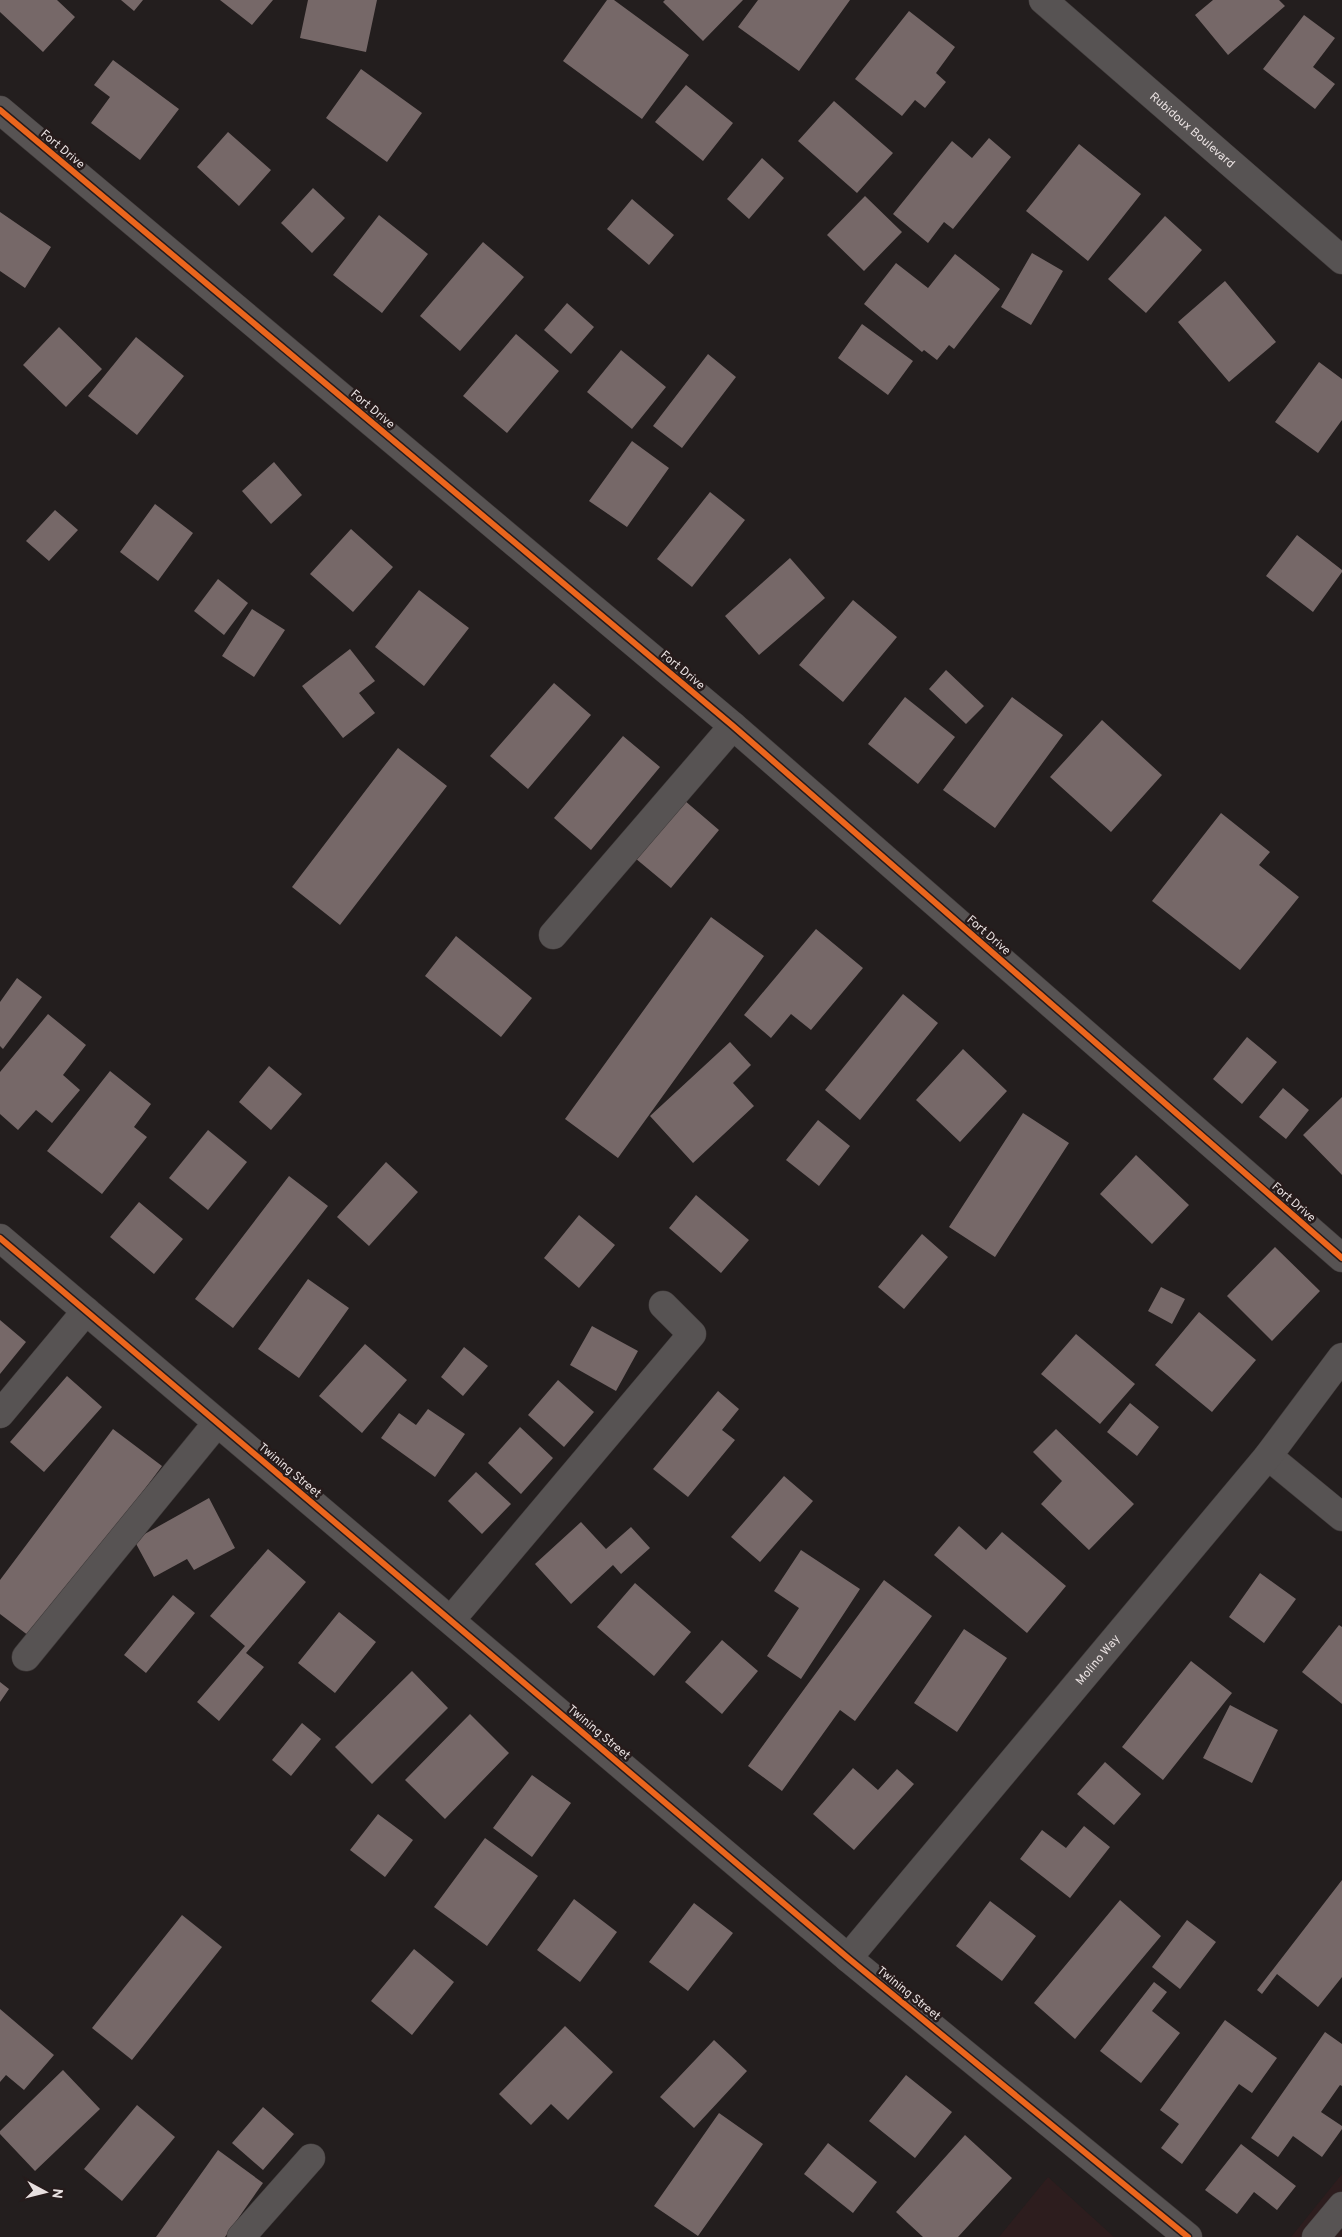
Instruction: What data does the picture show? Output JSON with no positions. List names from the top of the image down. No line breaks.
{"streets":{"street":["Rubidoux Boulevard","Fort Drive","Twining Street","Molino Way"]},"crossings":[["Twining Street","Molino Way"]],"north":"right"}
